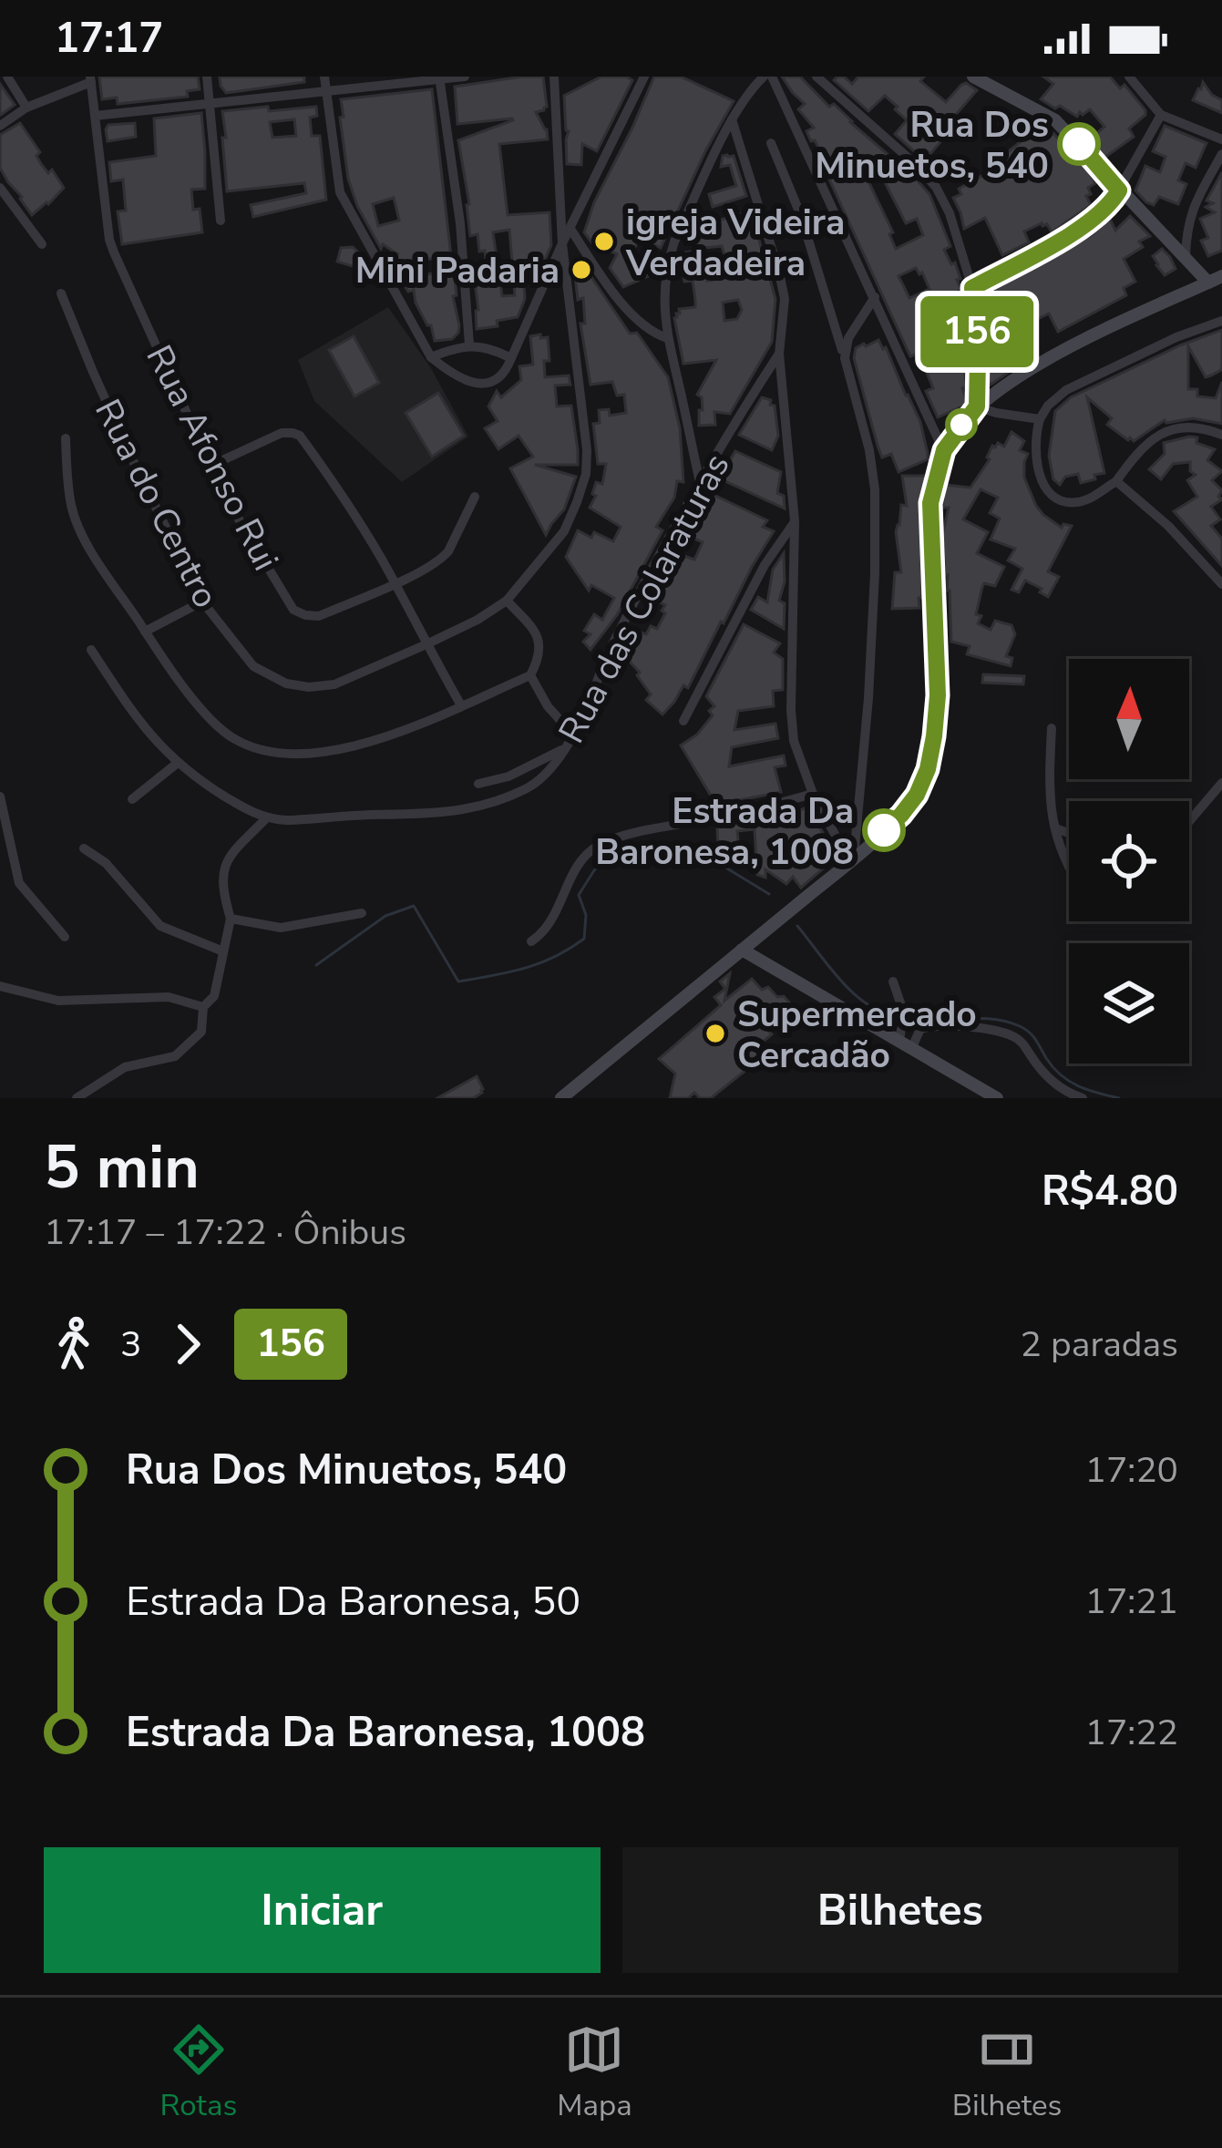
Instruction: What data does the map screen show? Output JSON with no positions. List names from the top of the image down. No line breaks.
{"streets":{"street":["Rua Afonso Rui","Rua do Centro","Rua das Colaraturas"]},"places":["Rua Dos Minuetos, 540","igreja Videira Verdadeira","Mini Padaria","Estrada Da Baronesa, 1008","Supermercado Cercadão"],"lines":["bus line 156"],"north":"top","page":{"status":"17:17","on_map":"156","heading":["5 min","17:17 – 17:22 · Ônibus","R$4.80"],"legs":["3","156","2 paradas"],"list":[{"name":"Rua Dos Minuetos, 540","value":"17:20"},{"name":"Estrada Da Baronesa, 50","value":"17:21"},{"name":"Estrada Da Baronesa, 1008","value":"17:22"}],"buttons":["Iniciar","Bilhetes"],"tabs":["Rotas","Mapa","Bilhetes"]}}
